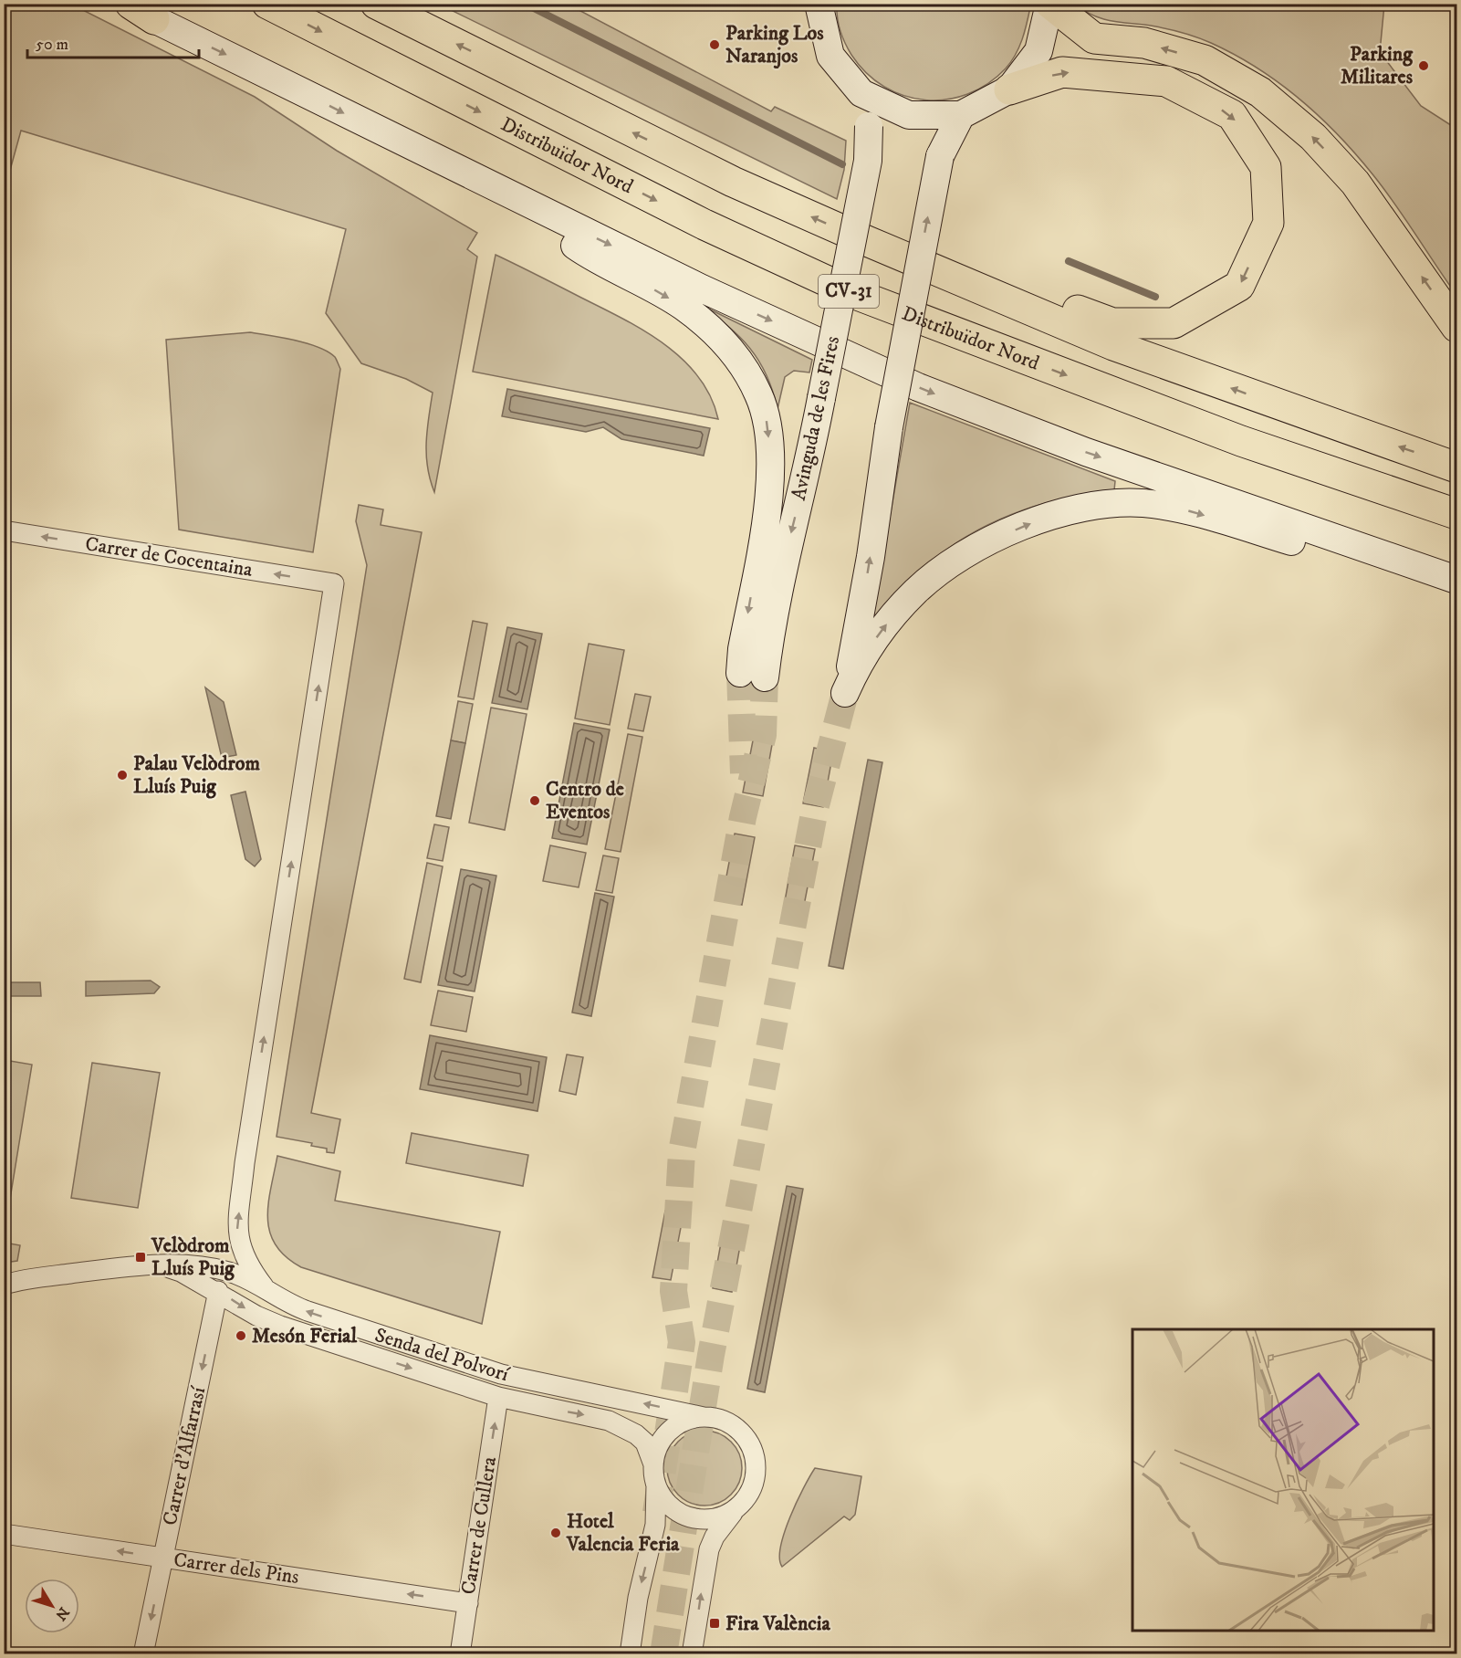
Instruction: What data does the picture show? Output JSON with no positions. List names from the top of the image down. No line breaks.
{"streets":{"highway":["Distribuïdor Nord","CV-31"],"main road":["Avinguda de les Fires"],"street":["Carrer de Cocentaina","Senda del Polvorí","Carrer d'Alfarrasí","Carrer de Cullera","Carrer dels Pins"]},"crossings":[["Carrer de Cocentaina","Senda del Polvorí"],["Senda del Polvorí","Carrer d'Alfarrasí"],["Senda del Polvorí","Carrer de Cullera"],["Carrer d'Alfarrasí","Carrer dels Pins"],["Carrer de Cullera","Carrer dels Pins"]],"one_way":["Carrer d'Alfarrasí","Carrer dels Pins"],"places":{"other":["Parking Los Naranjos","Parking Militares","Palau Velòdrom Lluís Puig","Centro de Eventos","Mesón Ferial","Hotel Valencia Feria"],"transit":["Velòdrom Lluís Puig","Fira València"]},"scale_bar":"50 m","north":"bottom right"}
